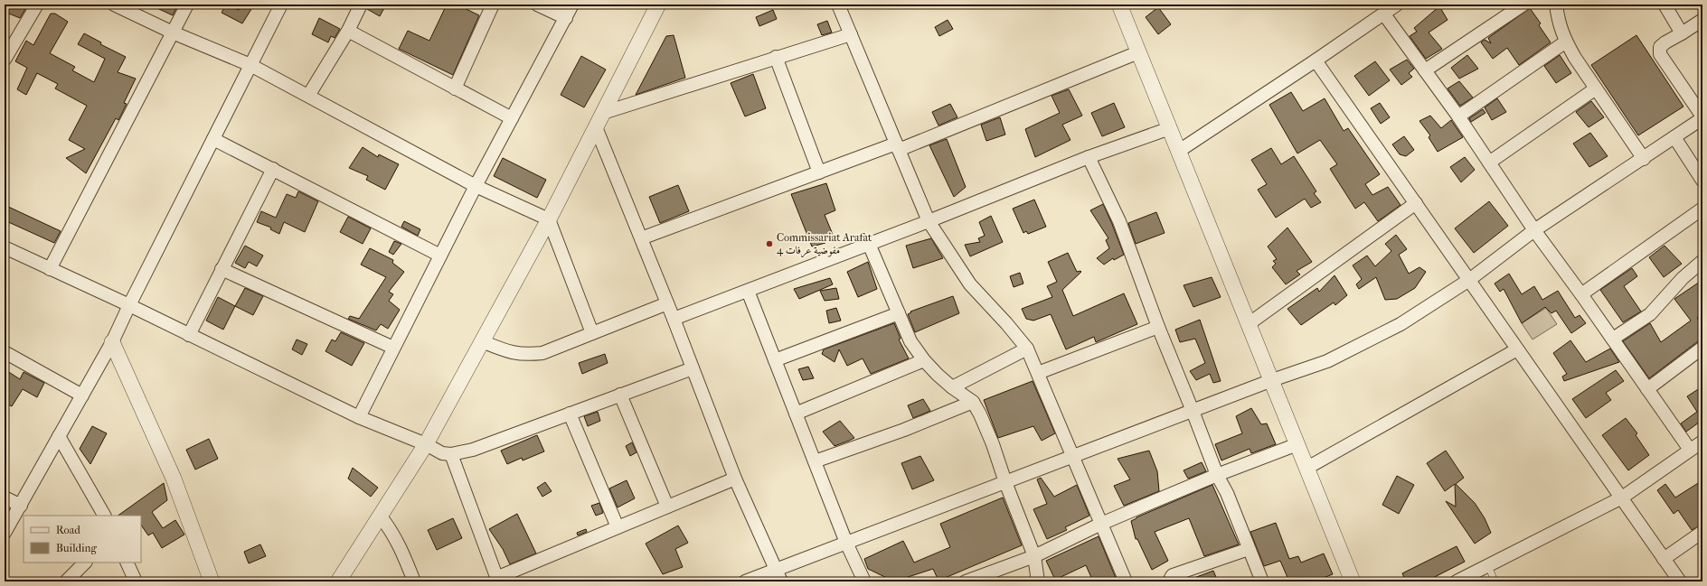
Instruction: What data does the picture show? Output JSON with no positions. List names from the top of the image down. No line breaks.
{"places":["Commissariat Arafat 4 مفوضية عرفات"],"legend":["Road","Building"]}
